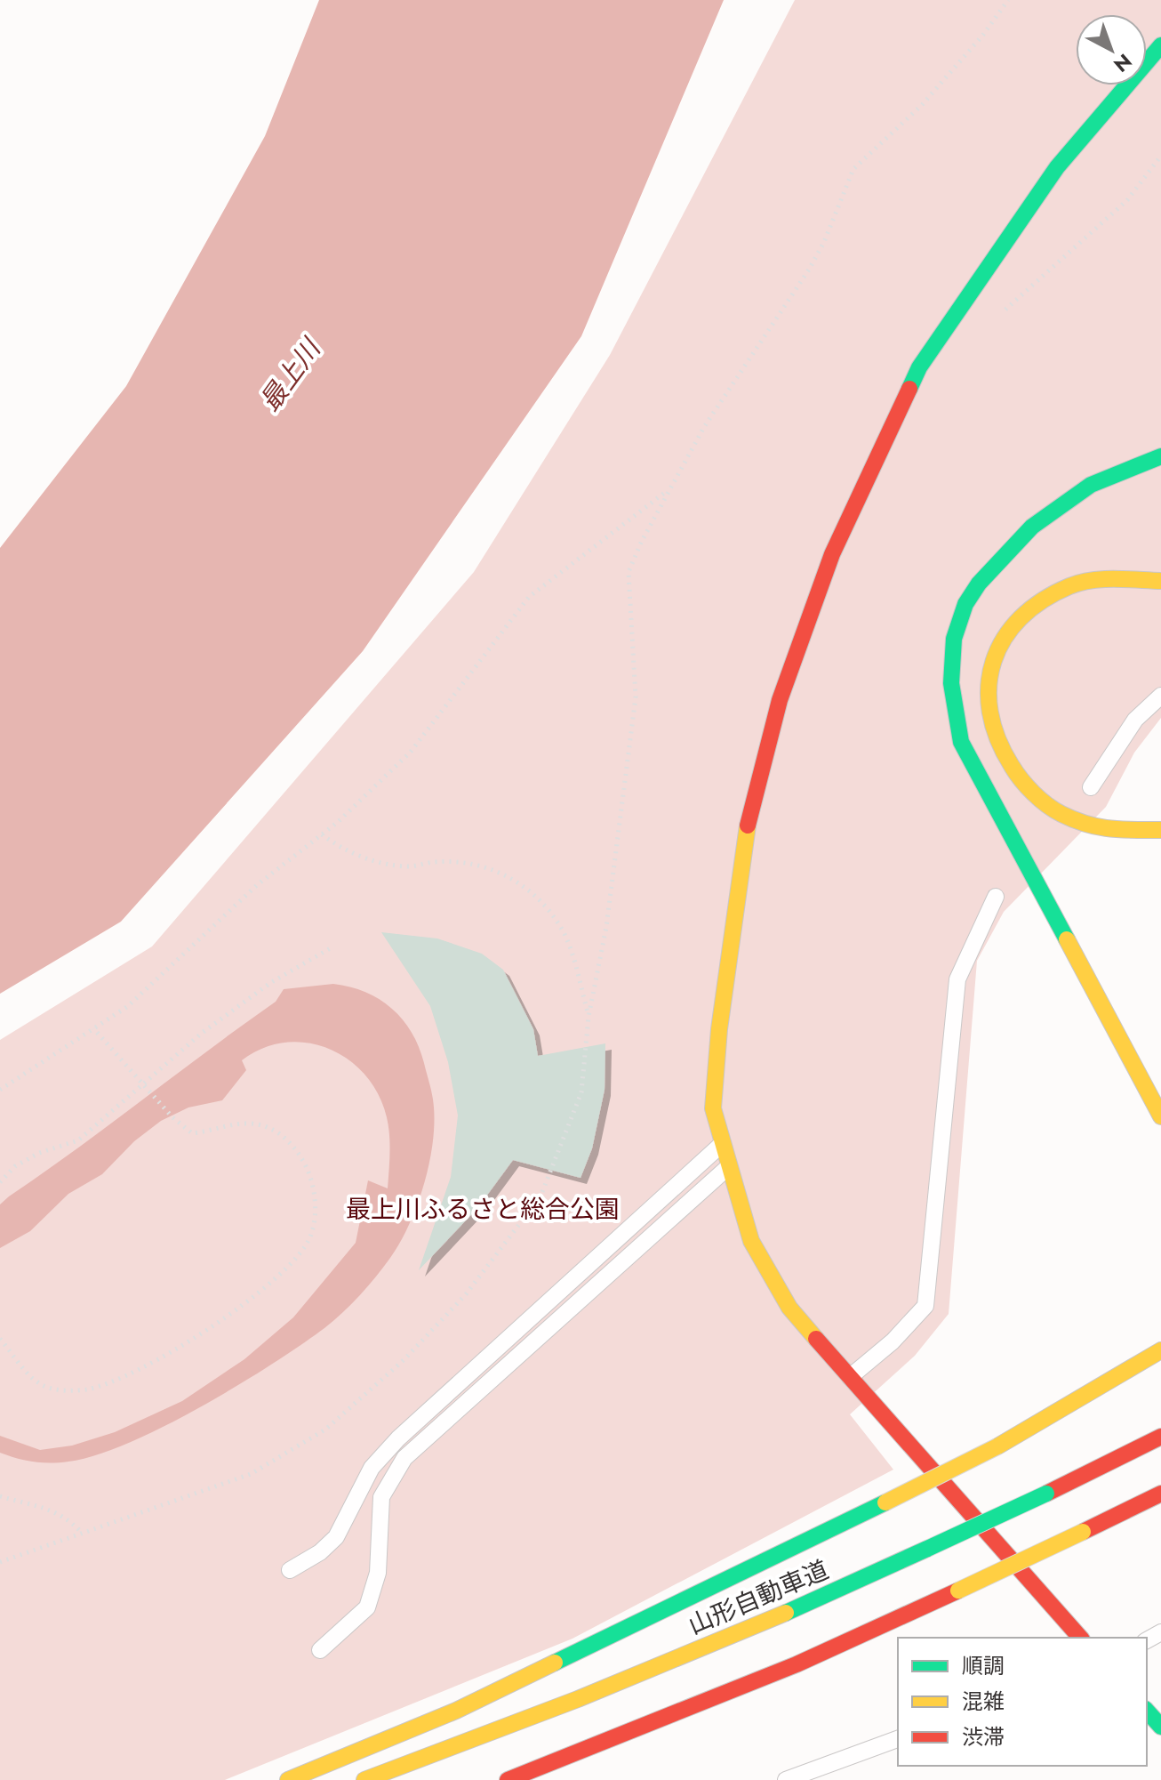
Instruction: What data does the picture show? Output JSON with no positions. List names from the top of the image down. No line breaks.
{"streets":{"main road":["山形自動車道"]},"water":["最上川"],"parks":["最上川ふるさと総合公園"],"legend":["順調","混雑","渋滞"],"north":"bottom right"}
